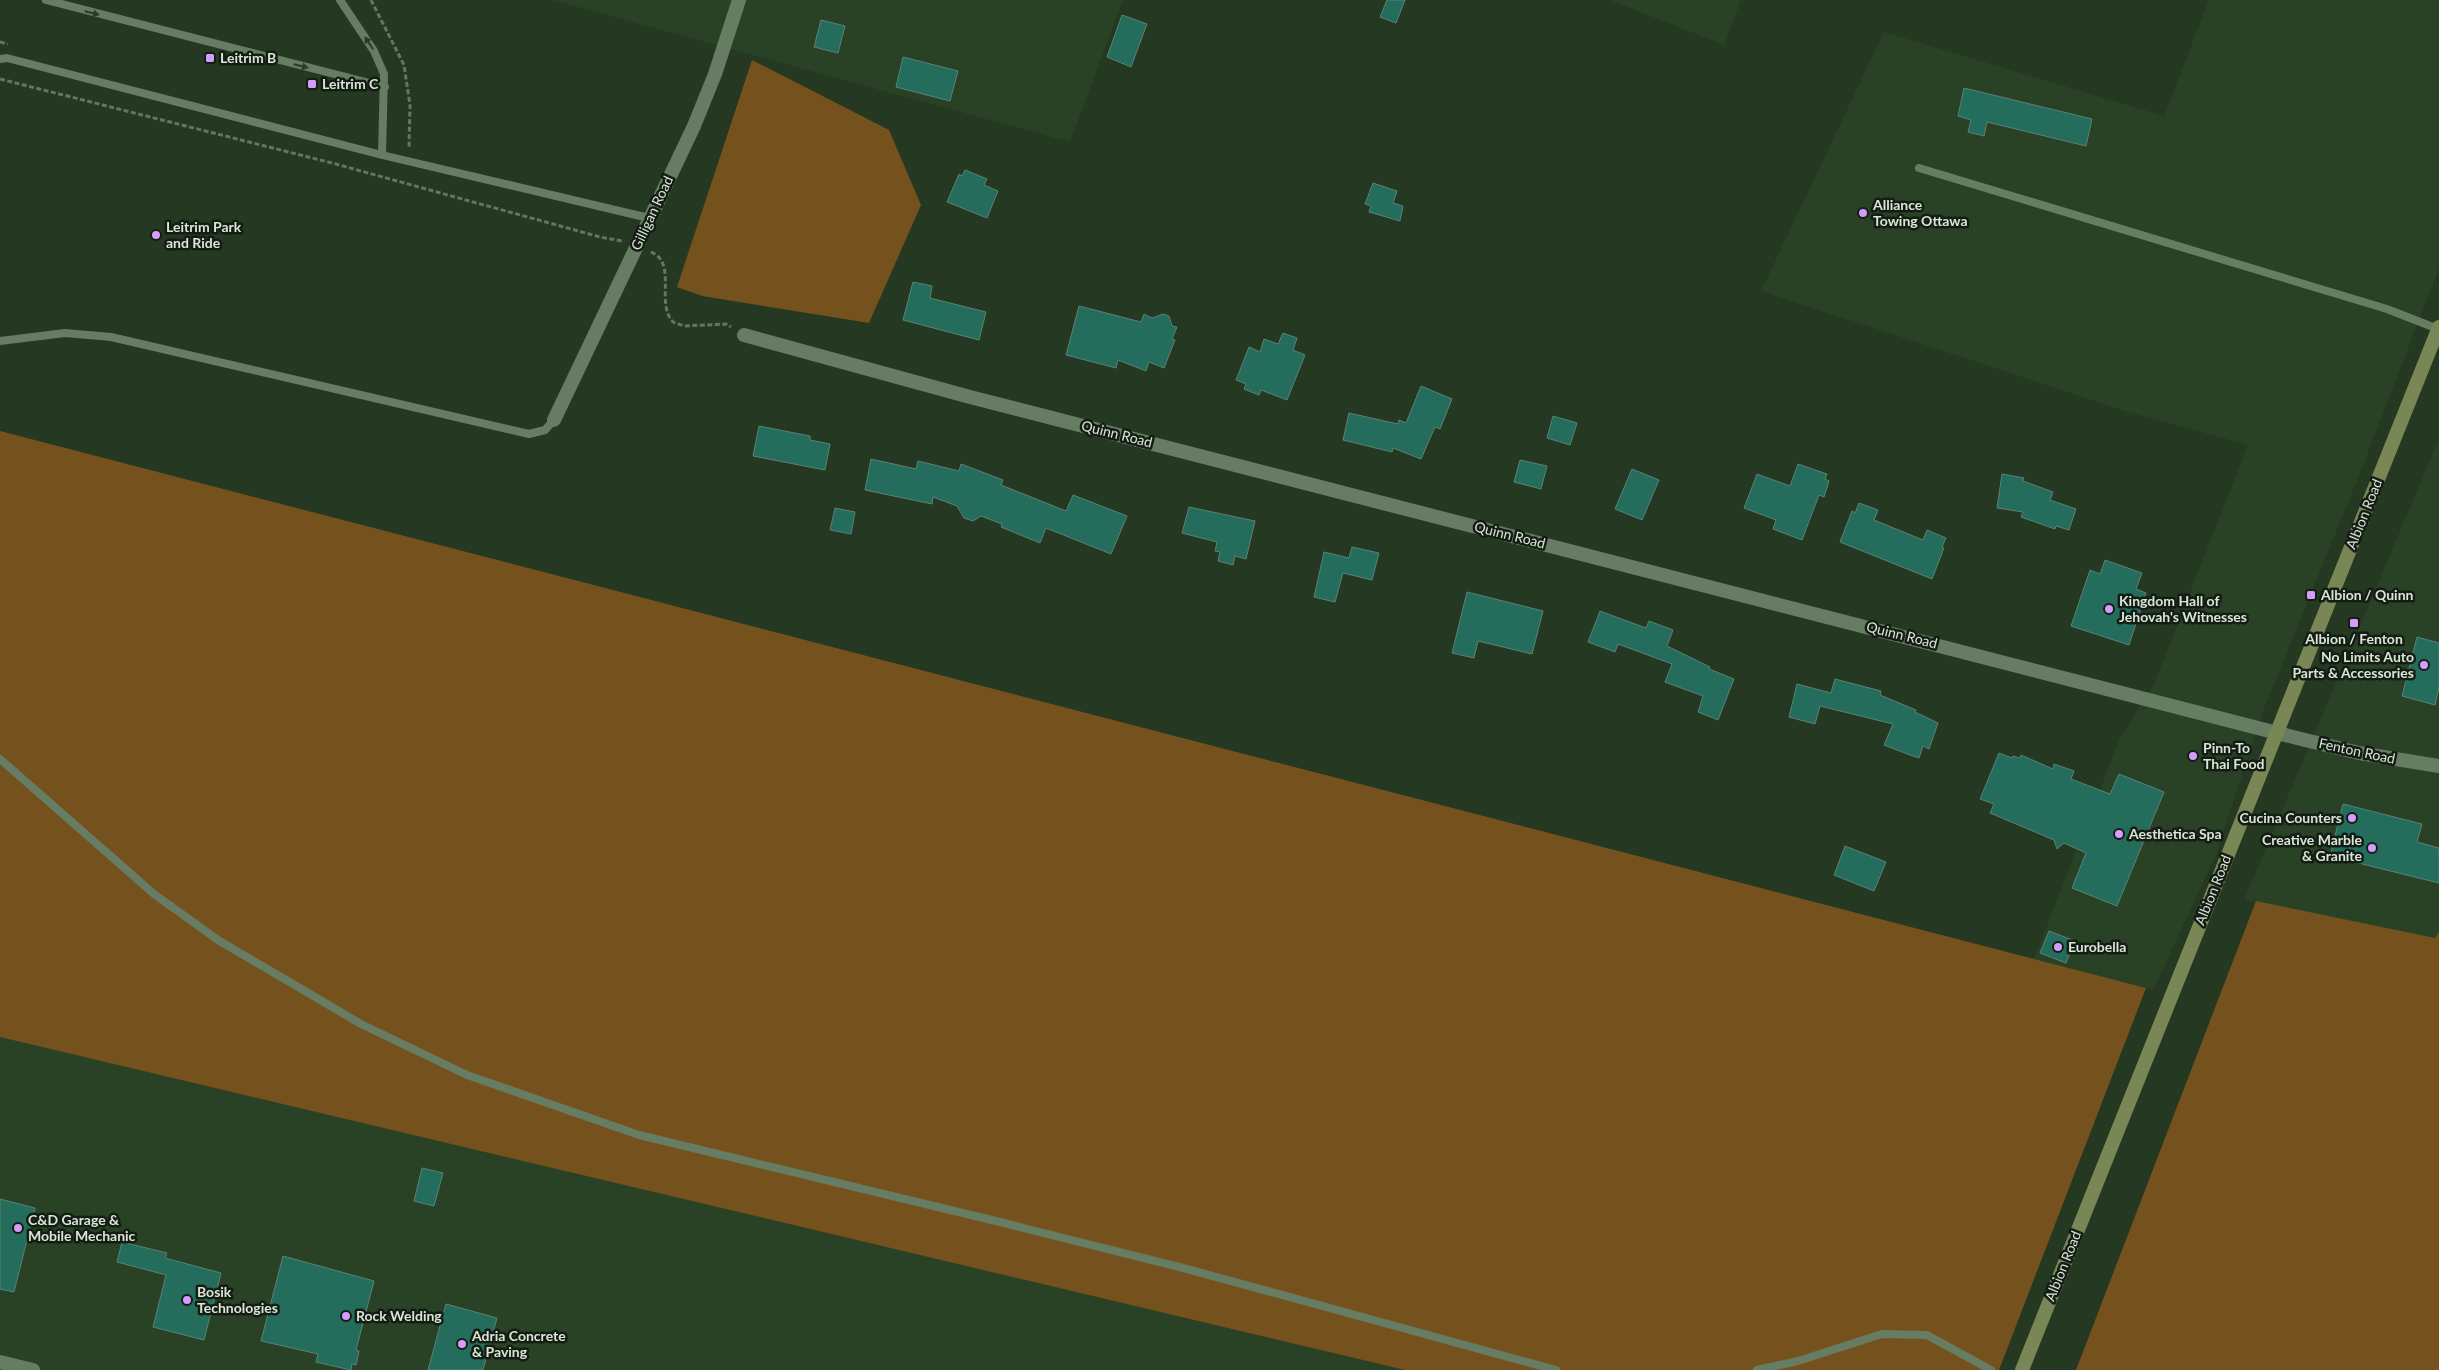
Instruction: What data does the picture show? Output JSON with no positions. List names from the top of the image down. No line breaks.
{"streets":{"main road":["Albion Road"],"street":["Gilligan Road","Quinn Road","Fenton Road"]},"crossings":[["Quinn Road","Albion Road"],["Quinn Road","Fenton Road"],["Albion Road","Fenton Road"]],"places":{"transit":["Leitrim B","Leitrim C","Albion / Quinn","Albion / Fenton"],"other":["Alliance Towing Ottawa","Leitrim Park and Ride","Kingdom Hall of Jehovah's Witnesses","No Limits Auto Parts & Accessories","Pinn-To Thai Food","Cucina Counters","Aesthetica Spa","Creative Marble & Granite","Eurobella","C&D Garage & Mobile Mechanic","Bosik Technologies","Rock Welding","Adria Concrete & Paving"]}}
